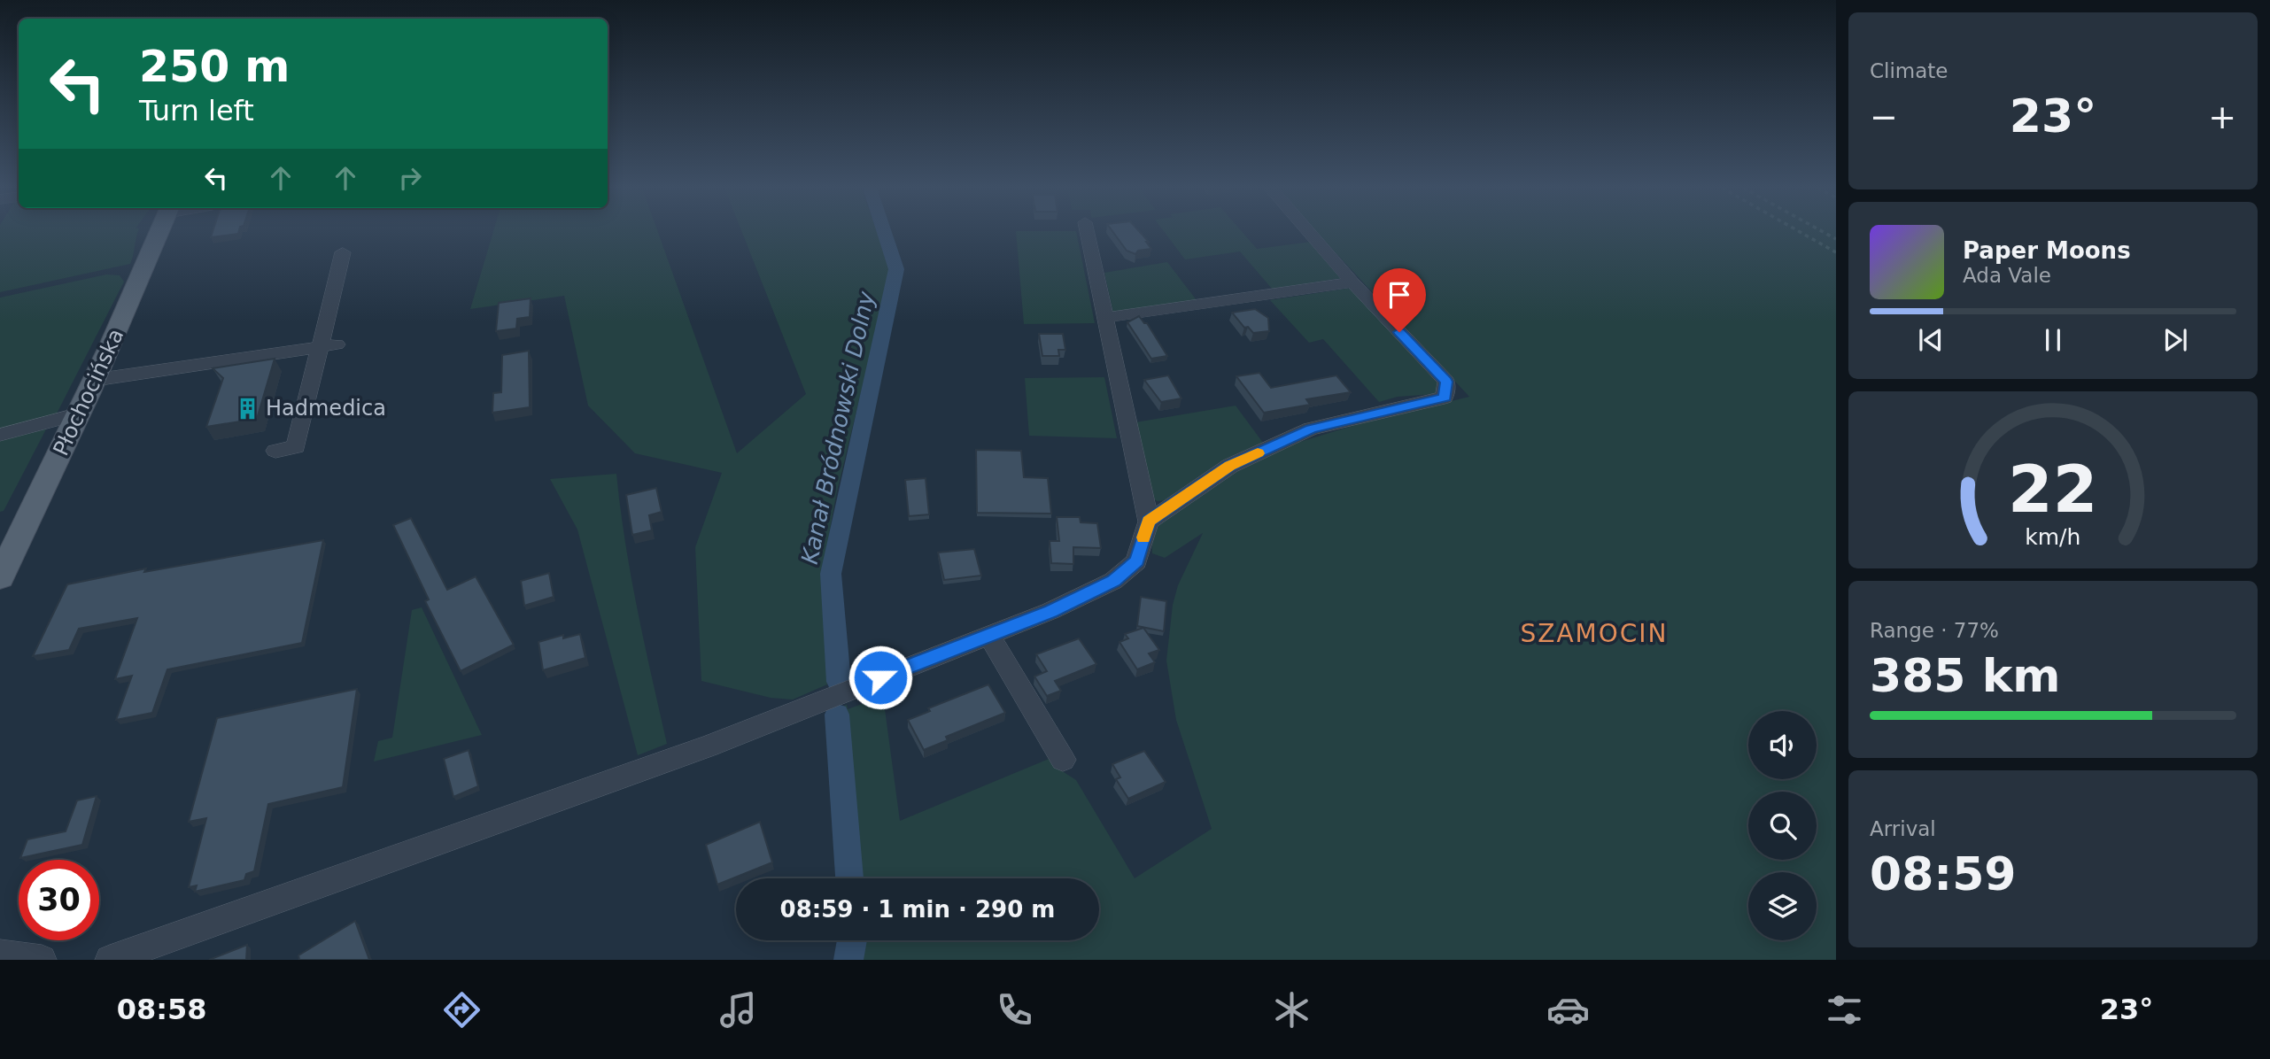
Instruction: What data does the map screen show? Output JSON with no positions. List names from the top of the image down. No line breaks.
{"streets":{"main road":["Płochocińska"]},"districts":["SZAMOCIN"],"water":["Kanał Bródnowski Dolny"],"places":{"building":["Hadmedica"]},"page":{"tile":["Climate",["Range · 77%","385 km"],["Arrival","08:59"]],"turn":["250 m","Turn left"],"heat":["−","23°","+"],"song":["Paper Moons","Ada Vale"],"limit":"30","trip":"08:59 · 1 min · 290 m","tabs":["08:58","23°"],"gauge":["22","km/h"]}}
